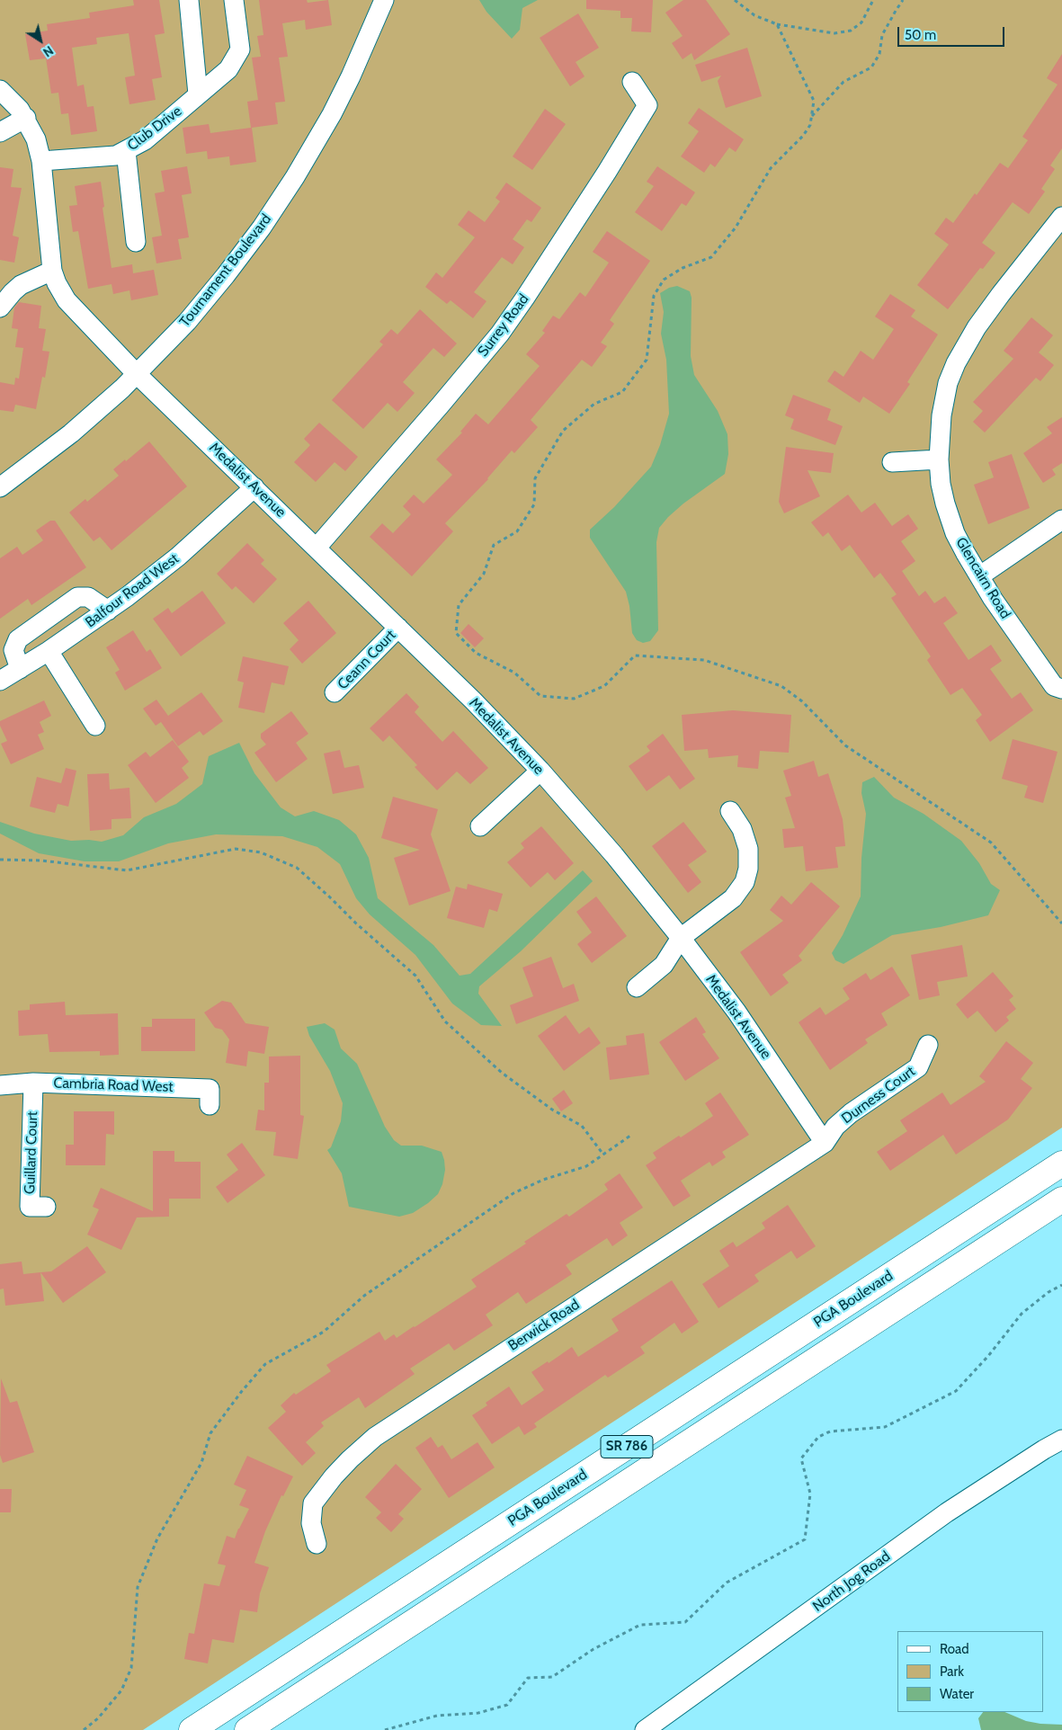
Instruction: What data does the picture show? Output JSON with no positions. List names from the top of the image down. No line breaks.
{"streets":{"main road":["PGA Boulevard","SR 786"],"street":["Club Drive","Tournament Boulevard","Surrey Road","Medalist Avenue","Glencairn Road","Balfour Road West","Ceann Court","Cambria Road West","Durness Court","Guillard Court","Berwick Road","North Jog Road"]},"crossings":[["Tournament Boulevard","Medalist Avenue"],["Surrey Road","Medalist Avenue"],["Medalist Avenue","Balfour Road West"],["Medalist Avenue","Ceann Court"],["Medalist Avenue","Durness Court"],["Medalist Avenue","Berwick Road"],["Cambria Road West","Guillard Court"],["Durness Court","Berwick Road"]],"legend":["Road","Park","Water"],"scale_bar":"50 m","north":"bottom right"}
